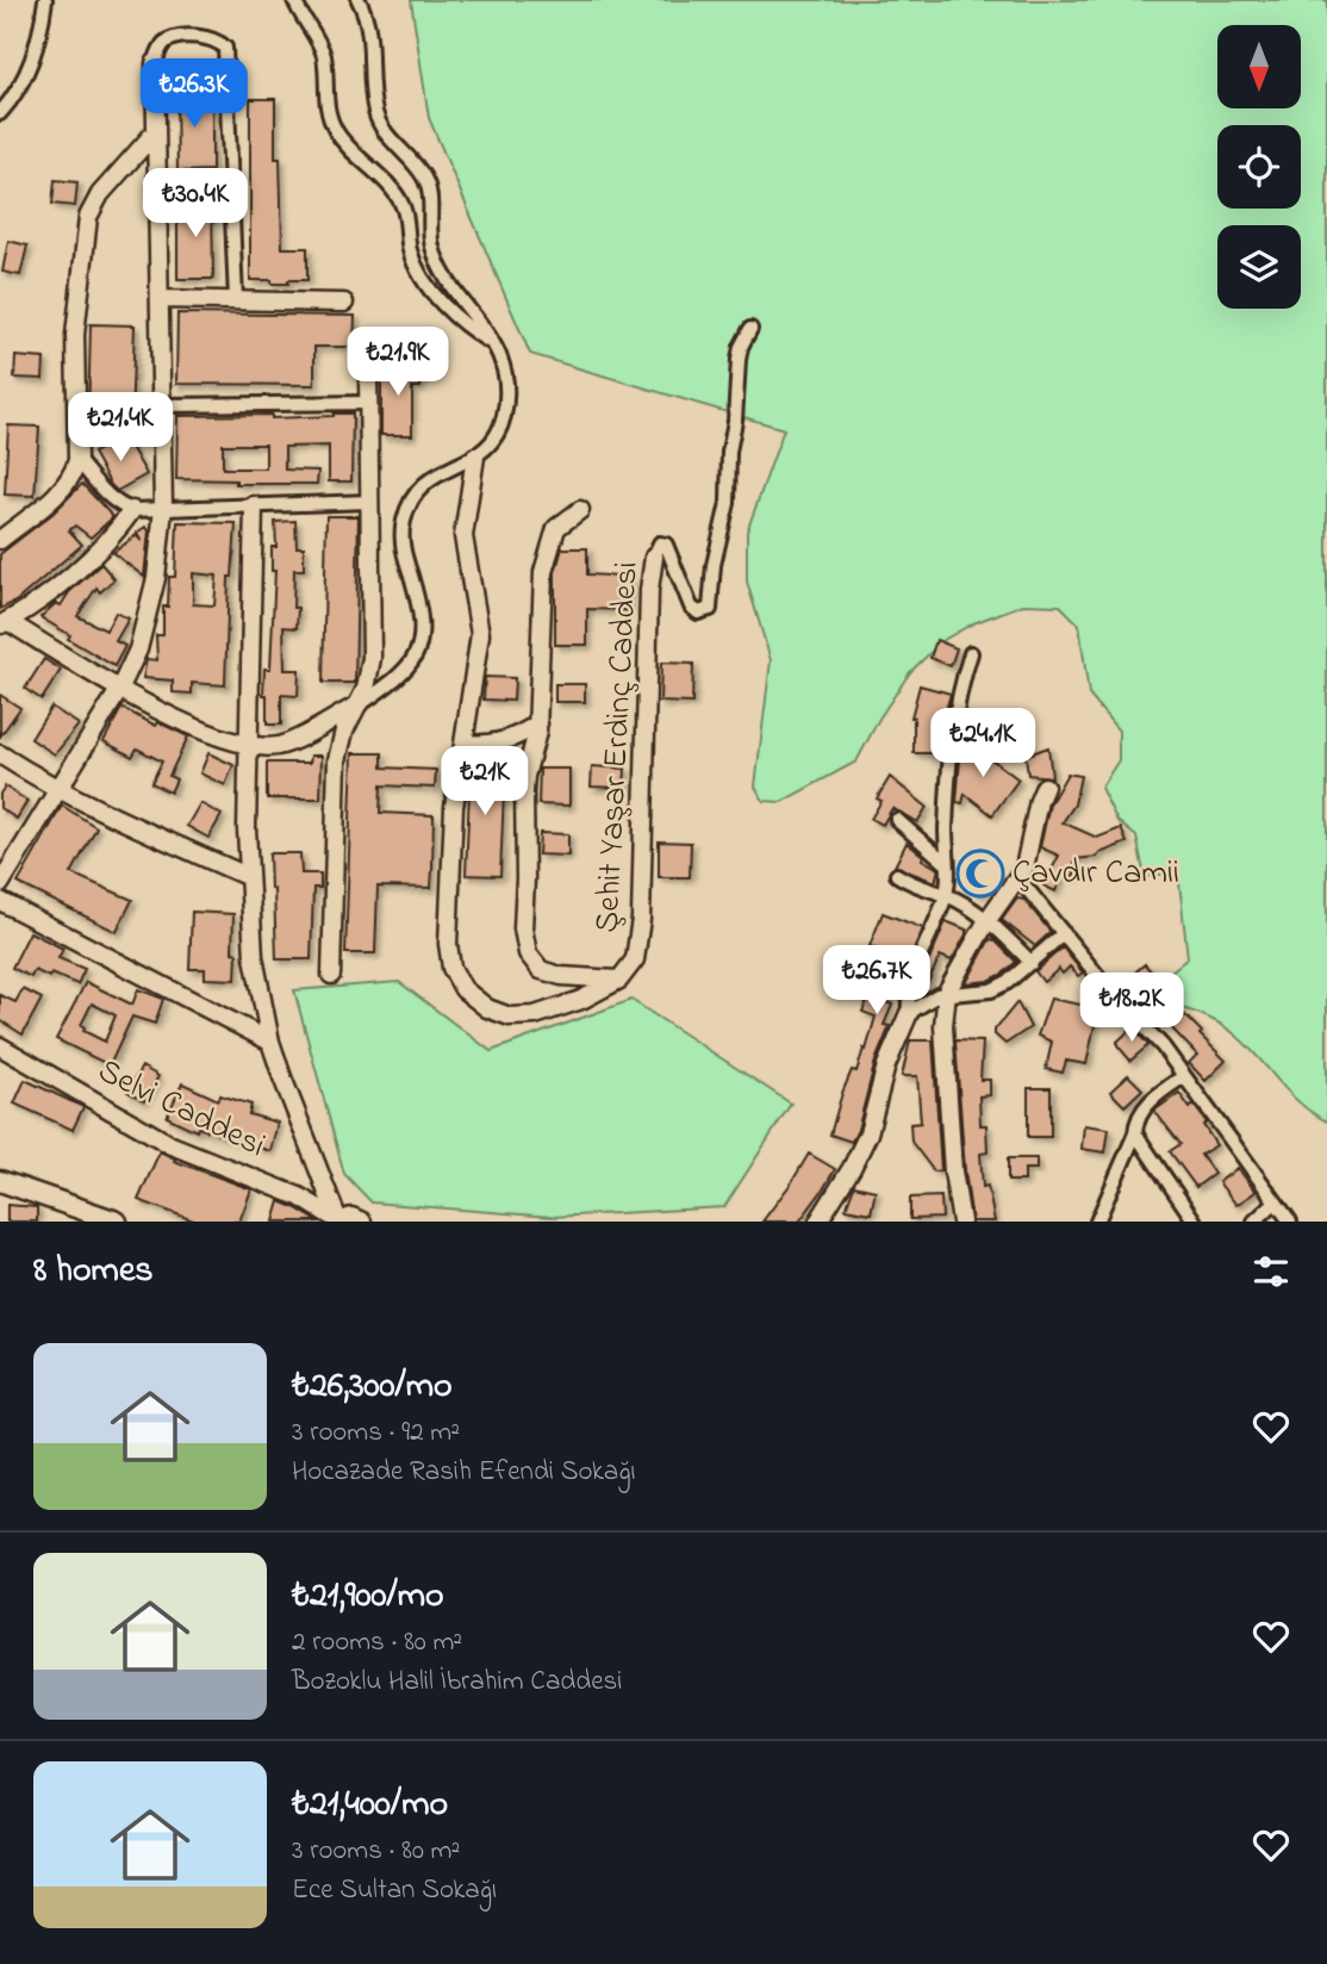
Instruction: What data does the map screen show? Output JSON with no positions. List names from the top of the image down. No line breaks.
{"streets":{"street":["Şehit Yaşar Erdinç Caddesi","Selvi Caddesi"]},"places":{"mosque":["Çavdır Camii"]},"north":"bottom","page":{"price":["₺26.3K","₺30.4K","₺21.9K","₺21.4K","₺24.1K","₺21K","₺26.7K","₺18.2K"],"heading":"8 homes","list":[{"name":"₺26,300/mo","note":"3 rooms · 92 m² · Hocazade Rasih Efendi Sokağı"},{"name":"₺21,900/mo","note":"2 rooms · 80 m² · Bozoklu Halil İbrahim Caddesi"},{"name":"₺21,400/mo","note":"3 rooms · 80 m² · Ece Sultan Sokağı"}]}}
